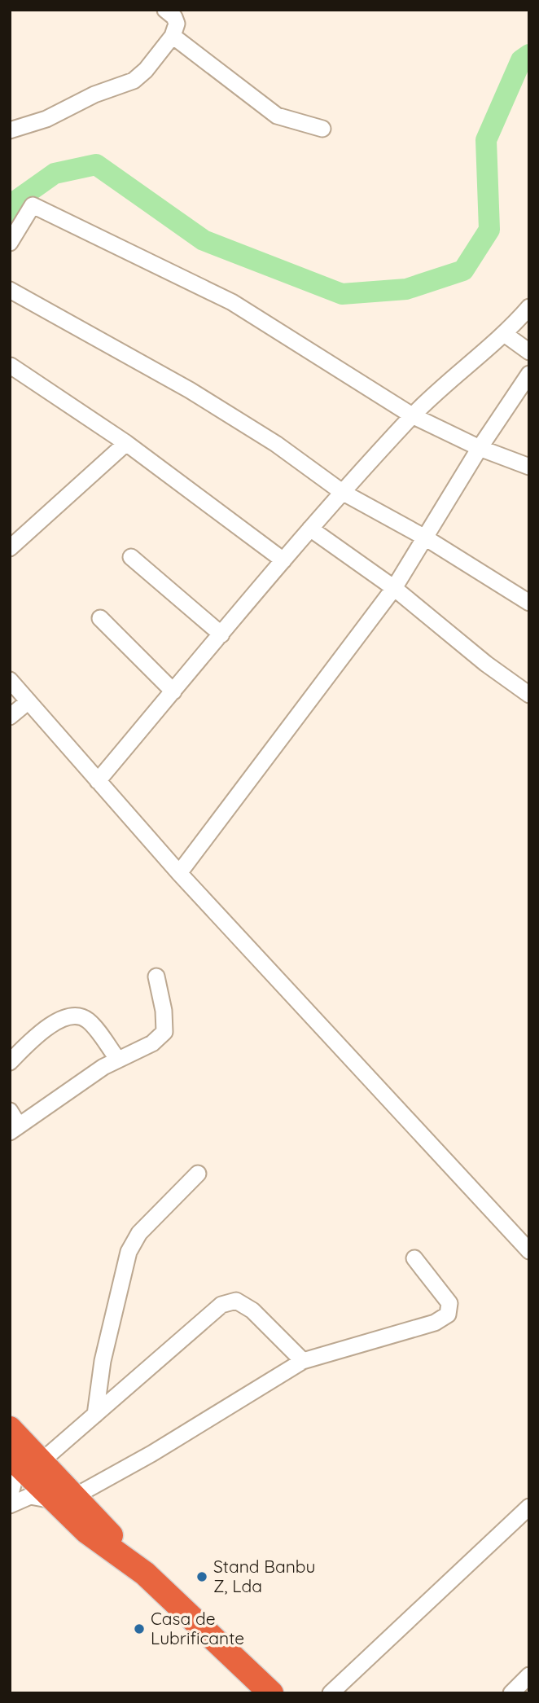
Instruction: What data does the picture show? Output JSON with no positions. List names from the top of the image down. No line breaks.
{"places":["Stand Banbu Z, Lda","Casa de Lubrificante"]}
